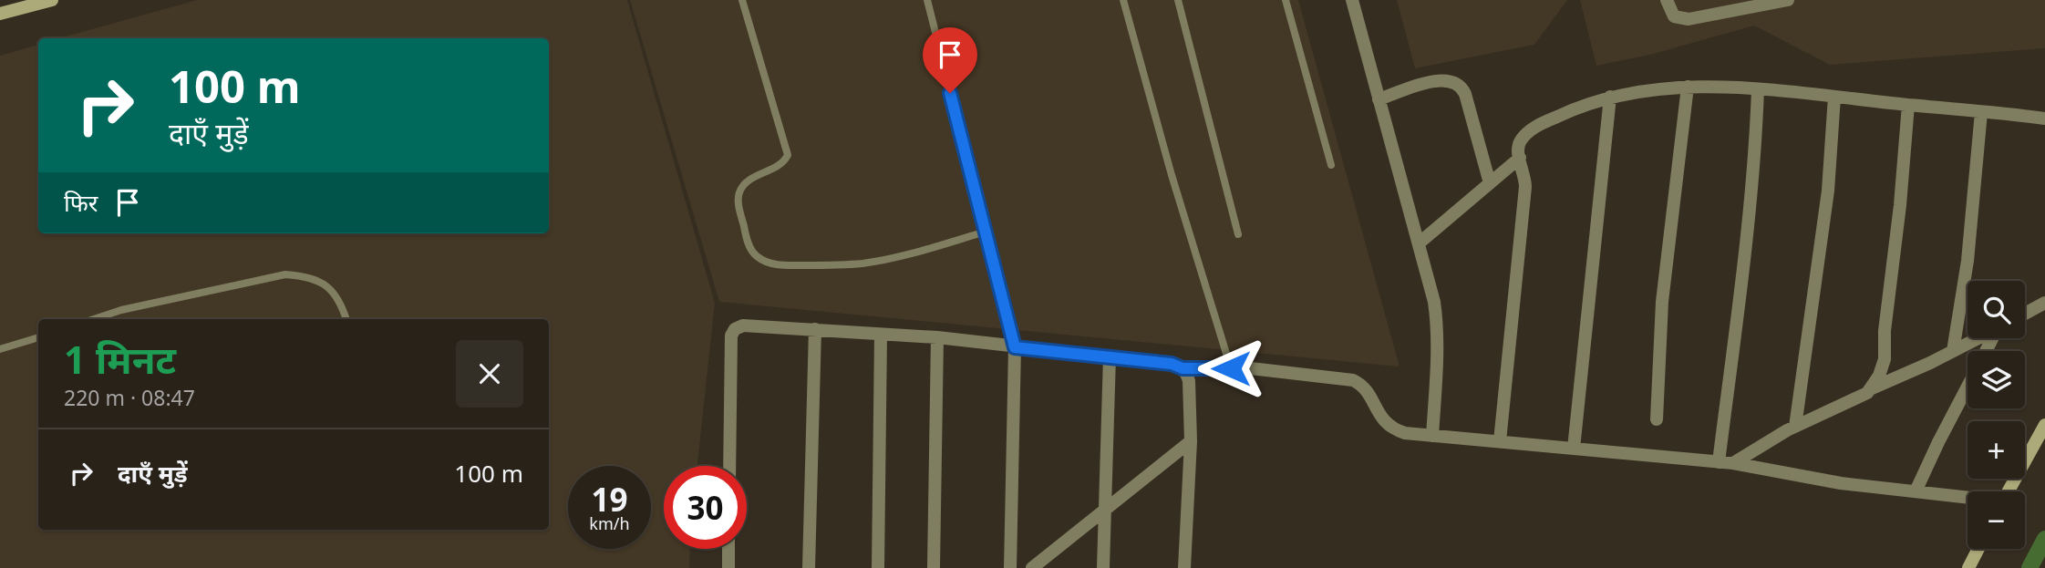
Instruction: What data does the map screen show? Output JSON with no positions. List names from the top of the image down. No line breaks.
{"page":{"turn":["100 m","दाएँ मुड़ें"],"then":"फिर","map_buttons":["+","−"],"heading":["1 मिनट","220 m · 08:47"],"list":[{"name":"दाएँ मुड़ें","value":"100 m"}],"speed":"19 km/h","limit":"30"}}
